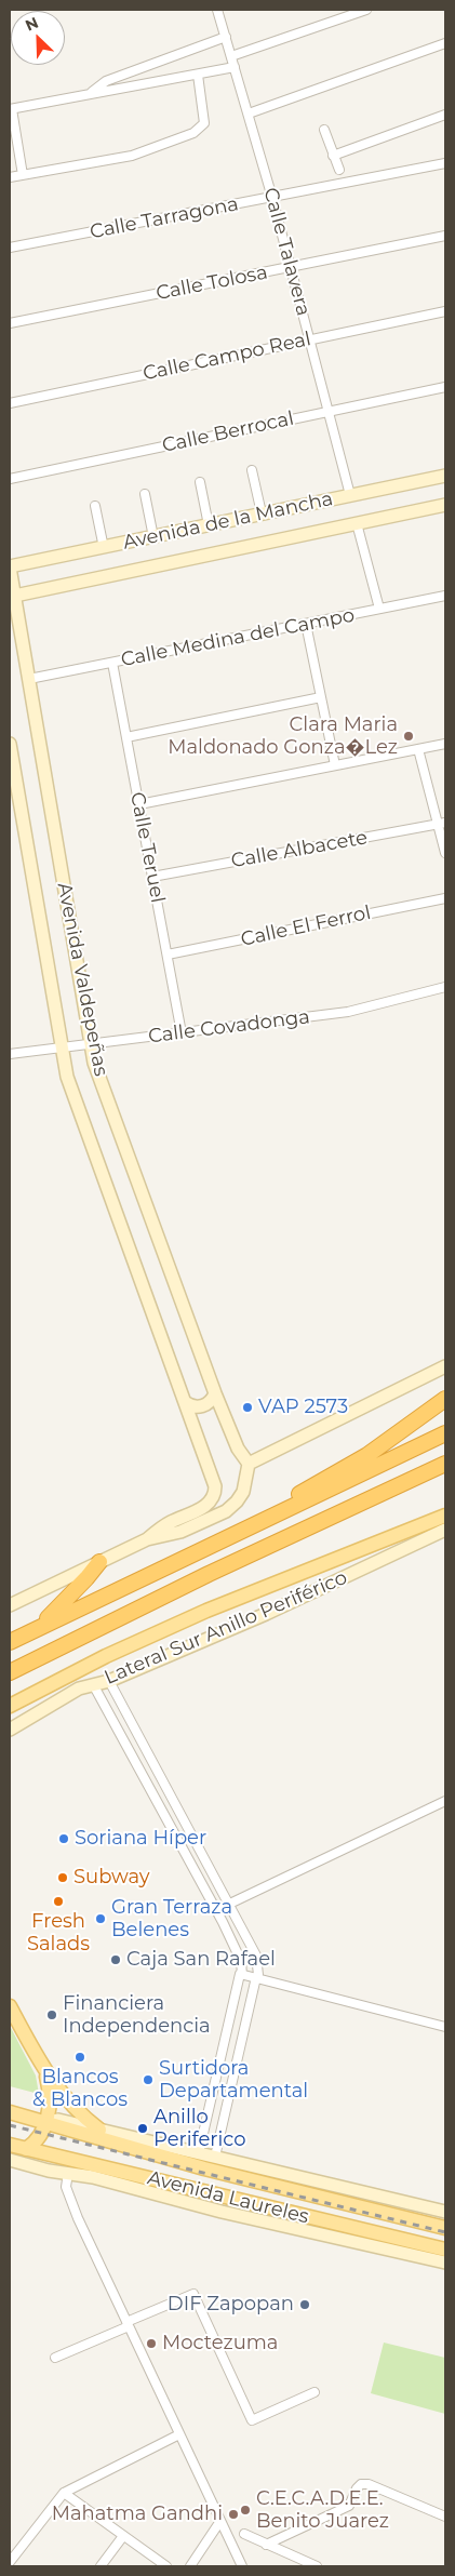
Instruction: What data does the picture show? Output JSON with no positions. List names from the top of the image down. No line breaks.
{"streets":{"main road":["Avenida Laureles"],"street":["Calle Tarragona","Calle Talavera","Calle Tolosa","Calle Campo Real","Calle Berrocal","Avenida de la Mancha","Calle Medina del Campo","Calle Teruel","Calle Albacete","Calle El Ferrol","Avenida Valdepeñas","Calle Covadonga","Lateral Sur Anillo Periférico"]},"crossings":[["Calle Tarragona","Calle Talavera"],["Calle Talavera","Calle Tolosa"],["Calle Talavera","Calle Campo Real"],["Calle Talavera","Calle Berrocal"],["Calle Talavera","Avenida de la Mancha"],["Avenida de la Mancha","Avenida Valdepeñas"],["Calle Medina del Campo","Calle Teruel"],["Calle Medina del Campo","Avenida Valdepeñas"],["Calle Teruel","Calle Albacete"],["Calle Teruel","Calle El Ferrol"],["Calle Teruel","Calle Covadonga"],["Avenida Valdepeñas","Calle Covadonga"]],"places":["Clara Maria Maldonado Gonza�Lez","VAP 2573","Soriana Híper","Subway","Fresh Salads","Gran Terraza Belenes","Caja San Rafael","Financiera Independencia","Blancos & Blancos","Surtidora Departamental","Anillo Periferico","DIF Zapopan","Moctezuma","C.E.C.A.D.E.E. Benito Juarez","Mahatma Gandhi"],"north":"top left"}
